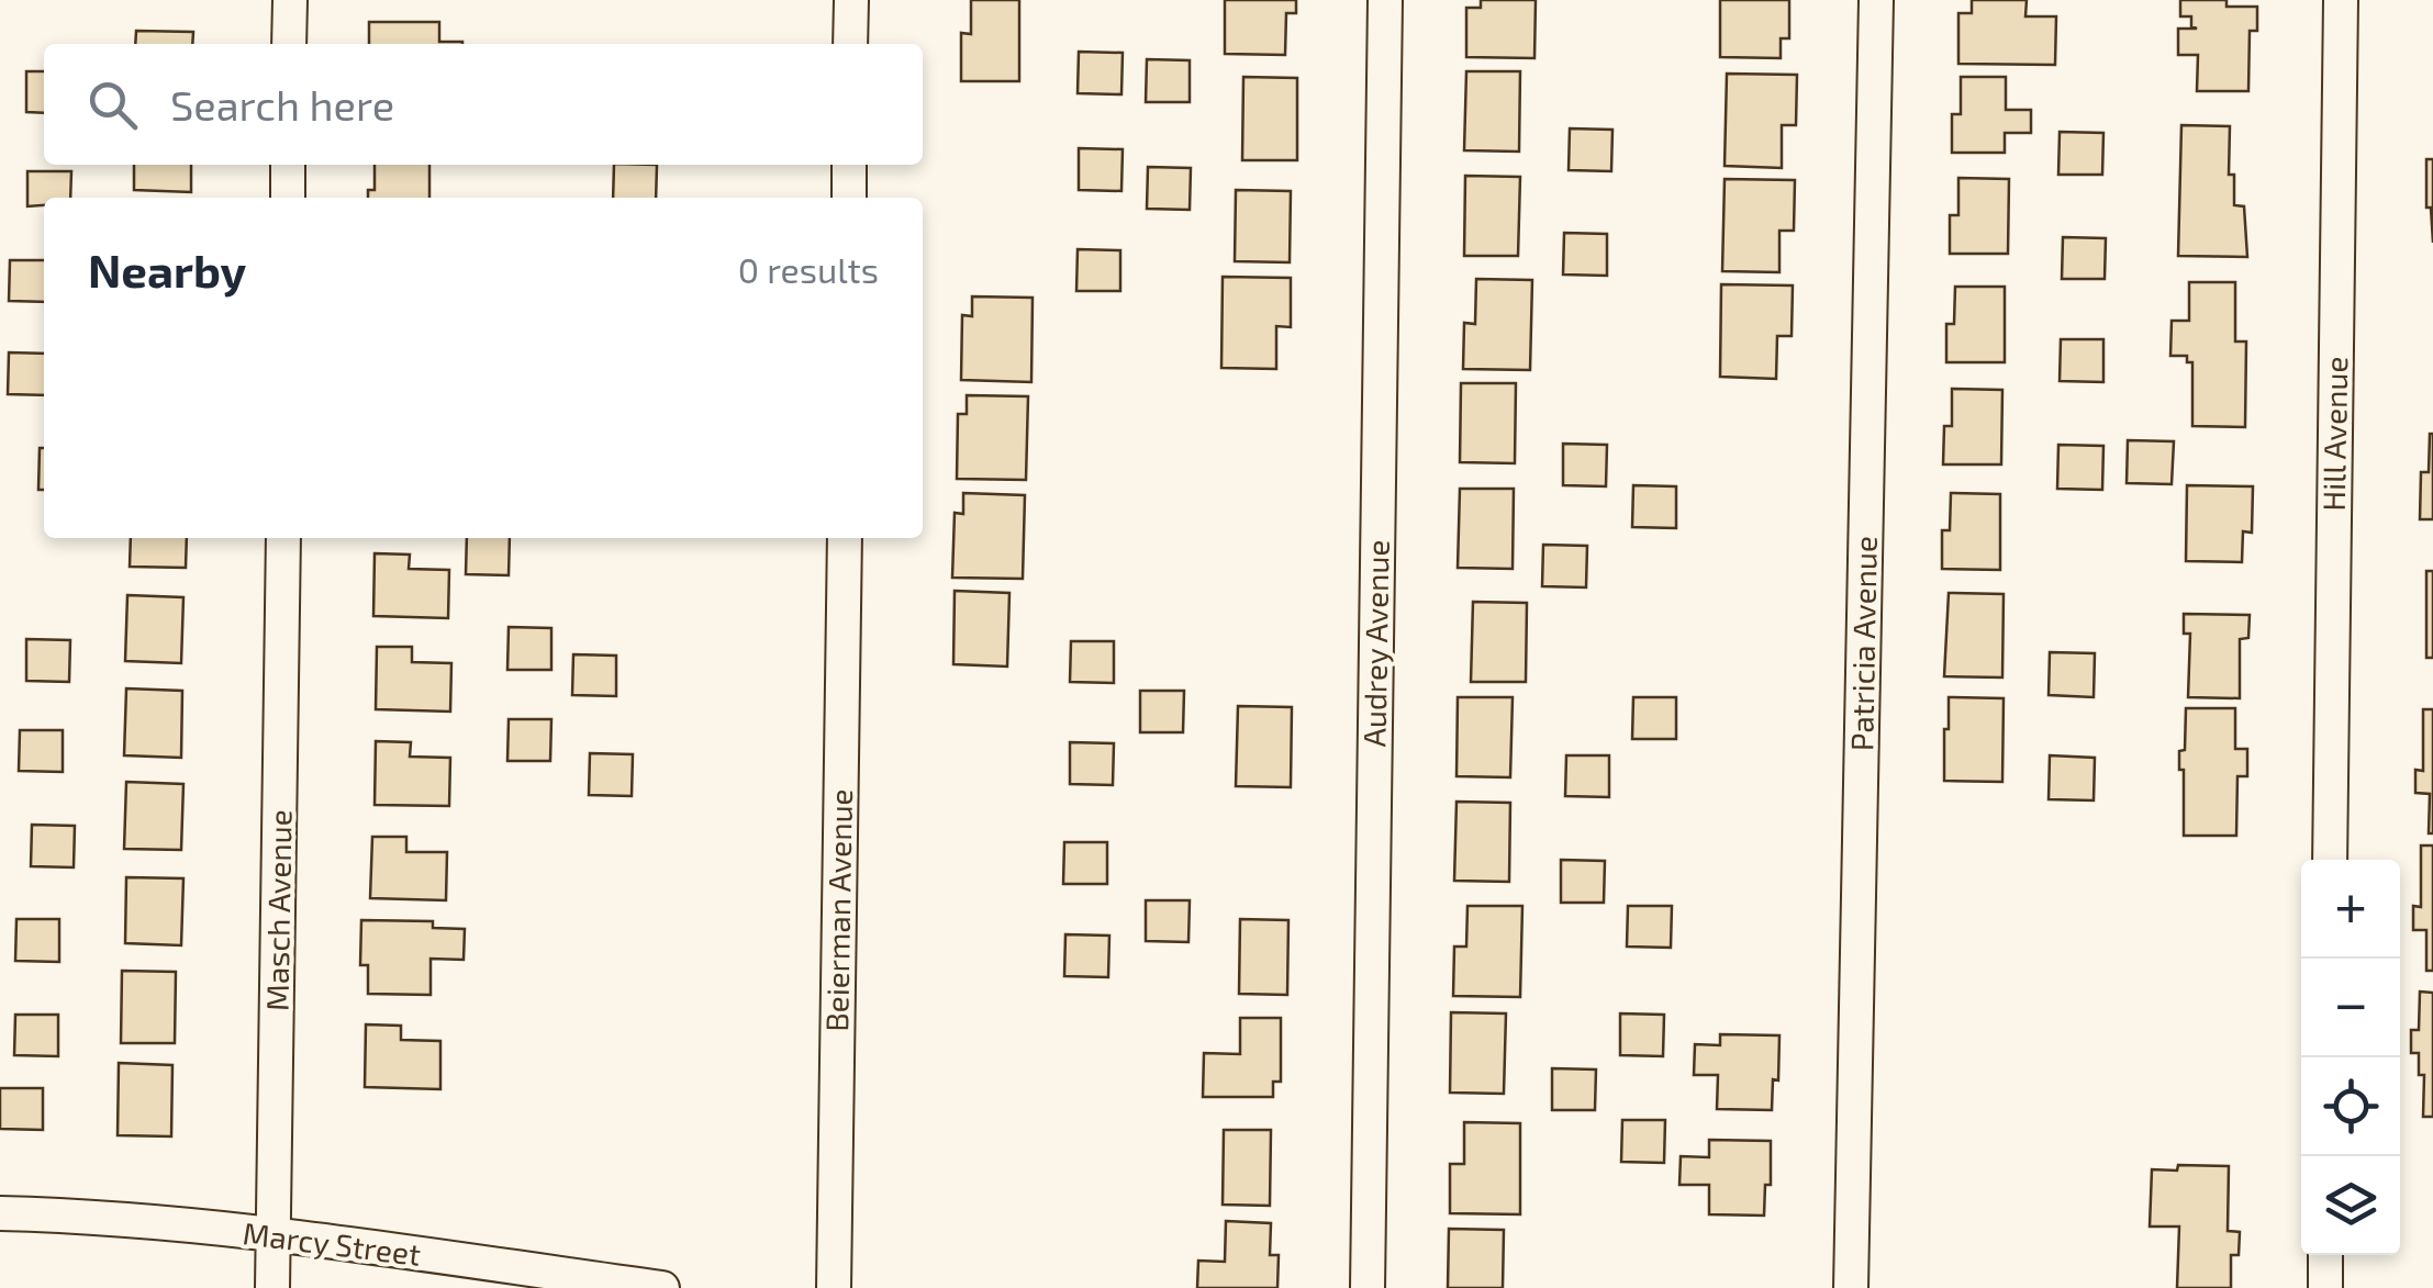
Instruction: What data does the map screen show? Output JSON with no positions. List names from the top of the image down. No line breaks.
{"streets":{"street":["Hill Avenue","Audrey Avenue","Patricia Avenue","Masch Avenue","Beierman Avenue","Marcy Street"]},"crossings":[["Masch Avenue","Marcy Street"]],"page":{"search":"Search here","heading":["Nearby","0 results"],"map_buttons":["+","−"]}}
